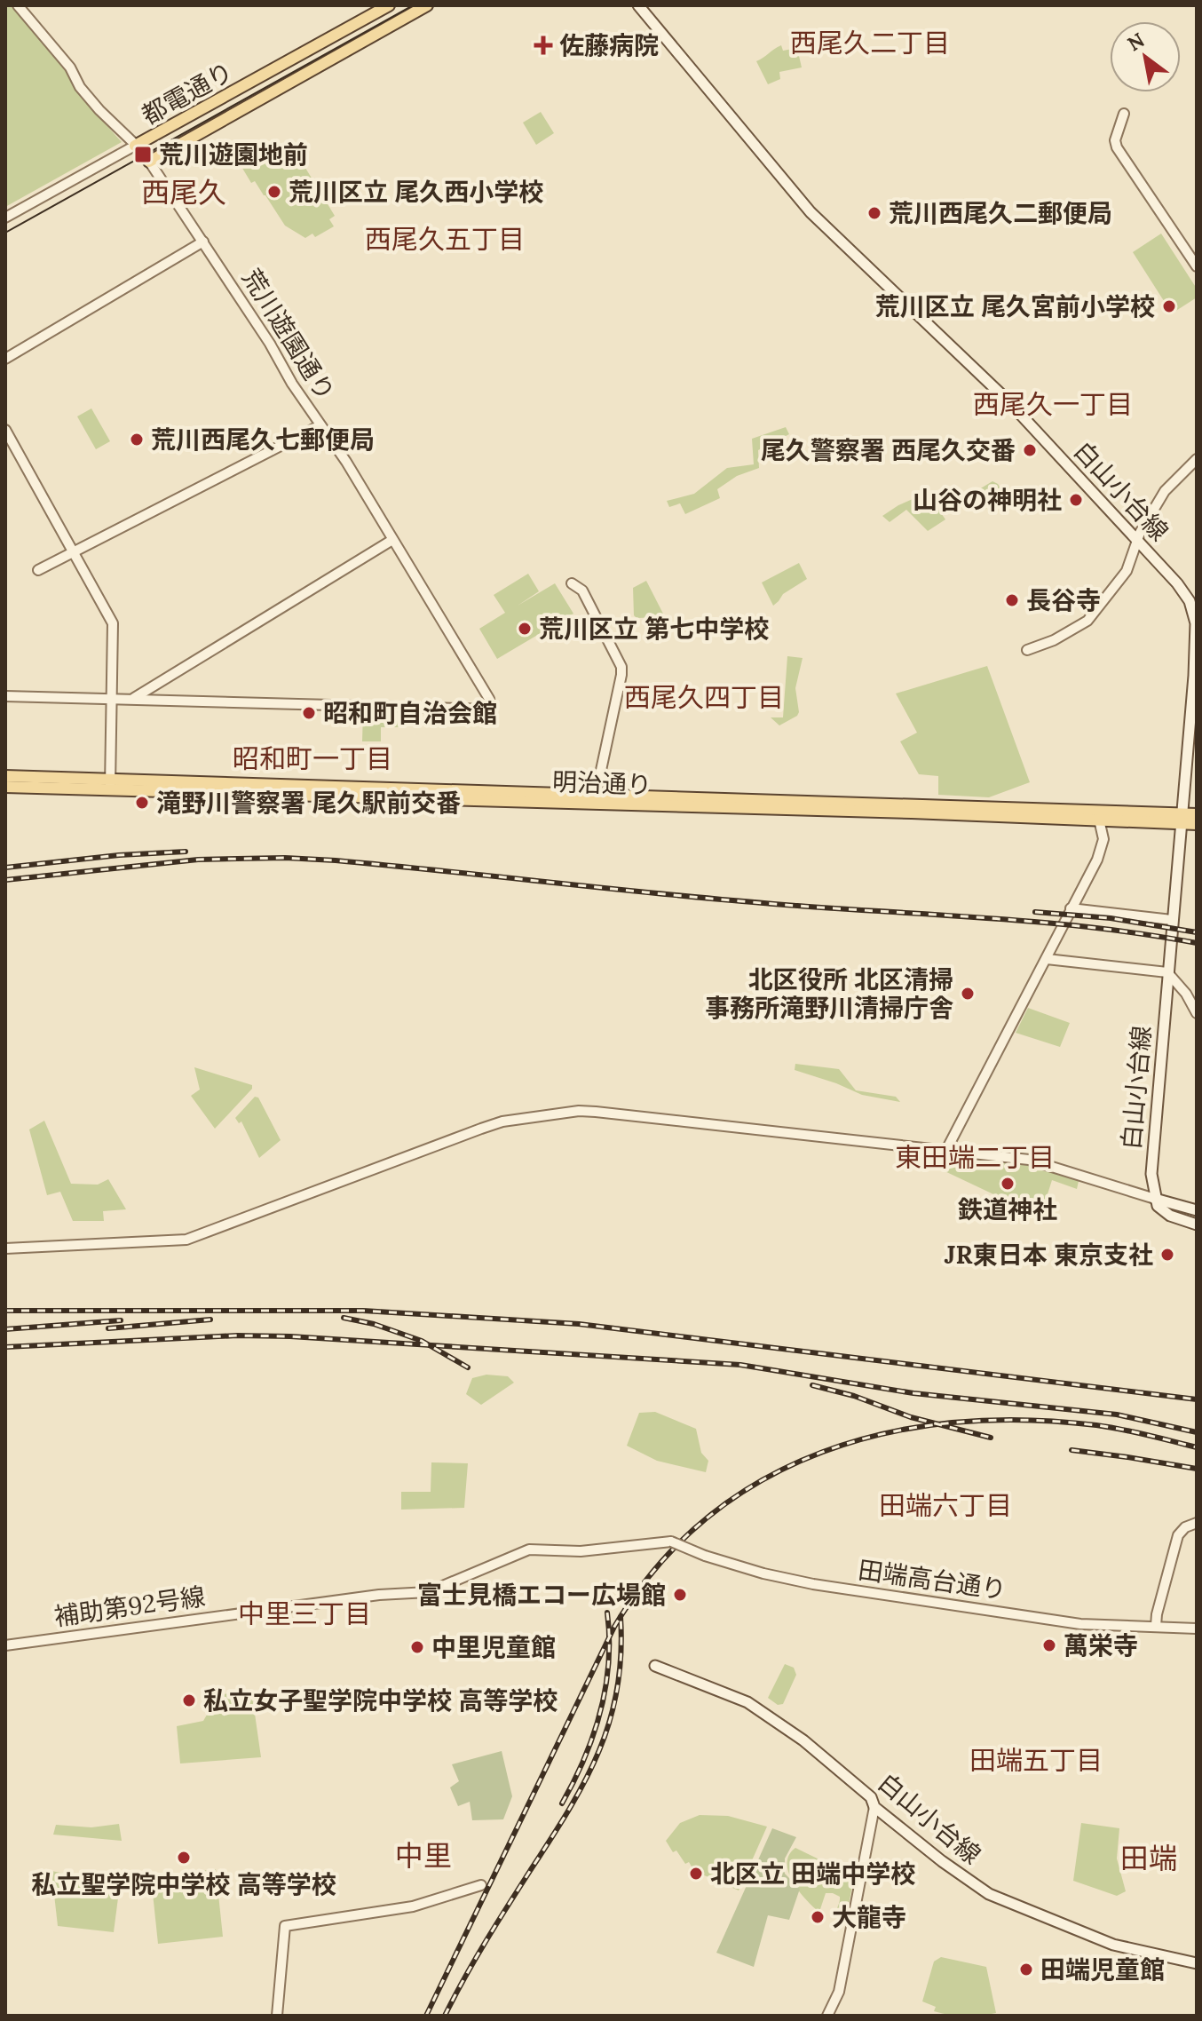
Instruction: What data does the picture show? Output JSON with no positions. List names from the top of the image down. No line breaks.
{"streets":{"main road":["都電通り","白山小台線","明治通り"],"street":["荒川遊園通り","田端高台通り","補助第92号線"]},"crossings":[["都電通り","荒川遊園通り"],["白山小台線","明治通り"],["田端高台通り","補助第92号線"]],"districts":["西尾久二丁目","西尾久","西尾久五丁目","西尾久一丁目","西尾久四丁目","昭和町一丁目","東田端二丁目","田端六丁目","中里三丁目","田端五丁目","中里","田端"],"places":{"health":["佐藤病院"],"transit":["荒川遊園地前"],"other":["荒川区立 尾久西小学校","荒川西尾久二郵便局","荒川区立 尾久宮前小学校","荒川西尾久七郵便局","尾久警察署 西尾久交番","山谷の神明社","長谷寺","荒川区立 第七中学校","昭和町自治会館","滝野川警察署 尾久駅前交番","北区役所 北区清掃 事務所滝野川清掃庁舎","鉄道神社","JR東日本 東京支社","富士見橋エコー広場館","萬栄寺","中里児童館","私立女子聖学院中学校 高等学校","私立聖学院中学校 高等学校","北区立 田端中学校","大龍寺","田端児童館"]},"north":"top left"}
